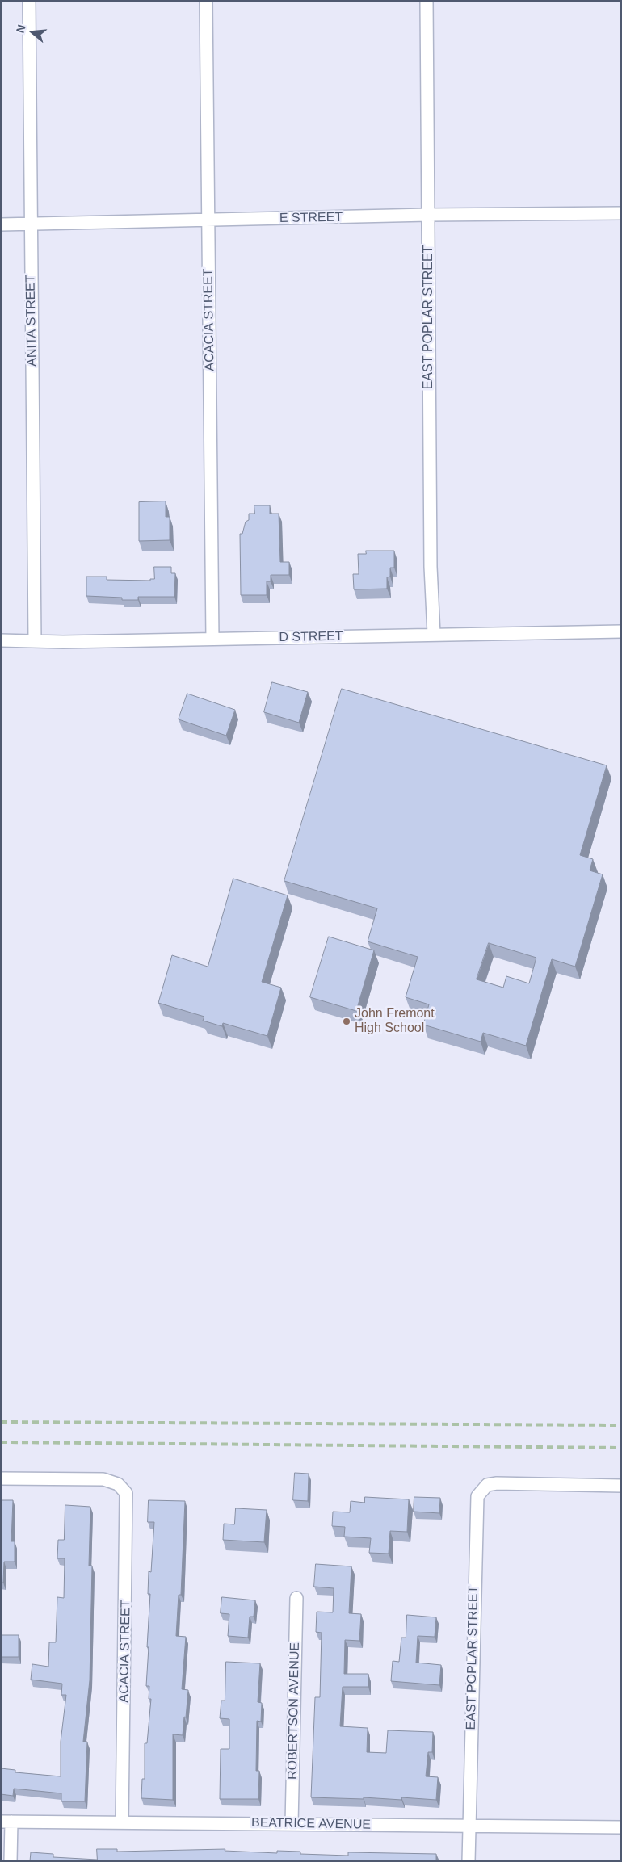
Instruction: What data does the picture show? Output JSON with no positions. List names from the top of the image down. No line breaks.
{"streets":{"street":["E STREET","EAST POPLAR STREET","ACACIA STREET","ANITA STREET","D STREET","ROBERTSON AVENUE","BEATRICE AVENUE"]},"crossings":[["E STREET","EAST POPLAR STREET"],["E STREET","ACACIA STREET"],["E STREET","ANITA STREET"],["EAST POPLAR STREET","D STREET"],["EAST POPLAR STREET","BEATRICE AVENUE"],["ACACIA STREET","D STREET"],["ACACIA STREET","BEATRICE AVENUE"],["ANITA STREET","D STREET"],["ROBERTSON AVENUE","BEATRICE AVENUE"]],"places":["John Fremont High School"],"north":"left"}
